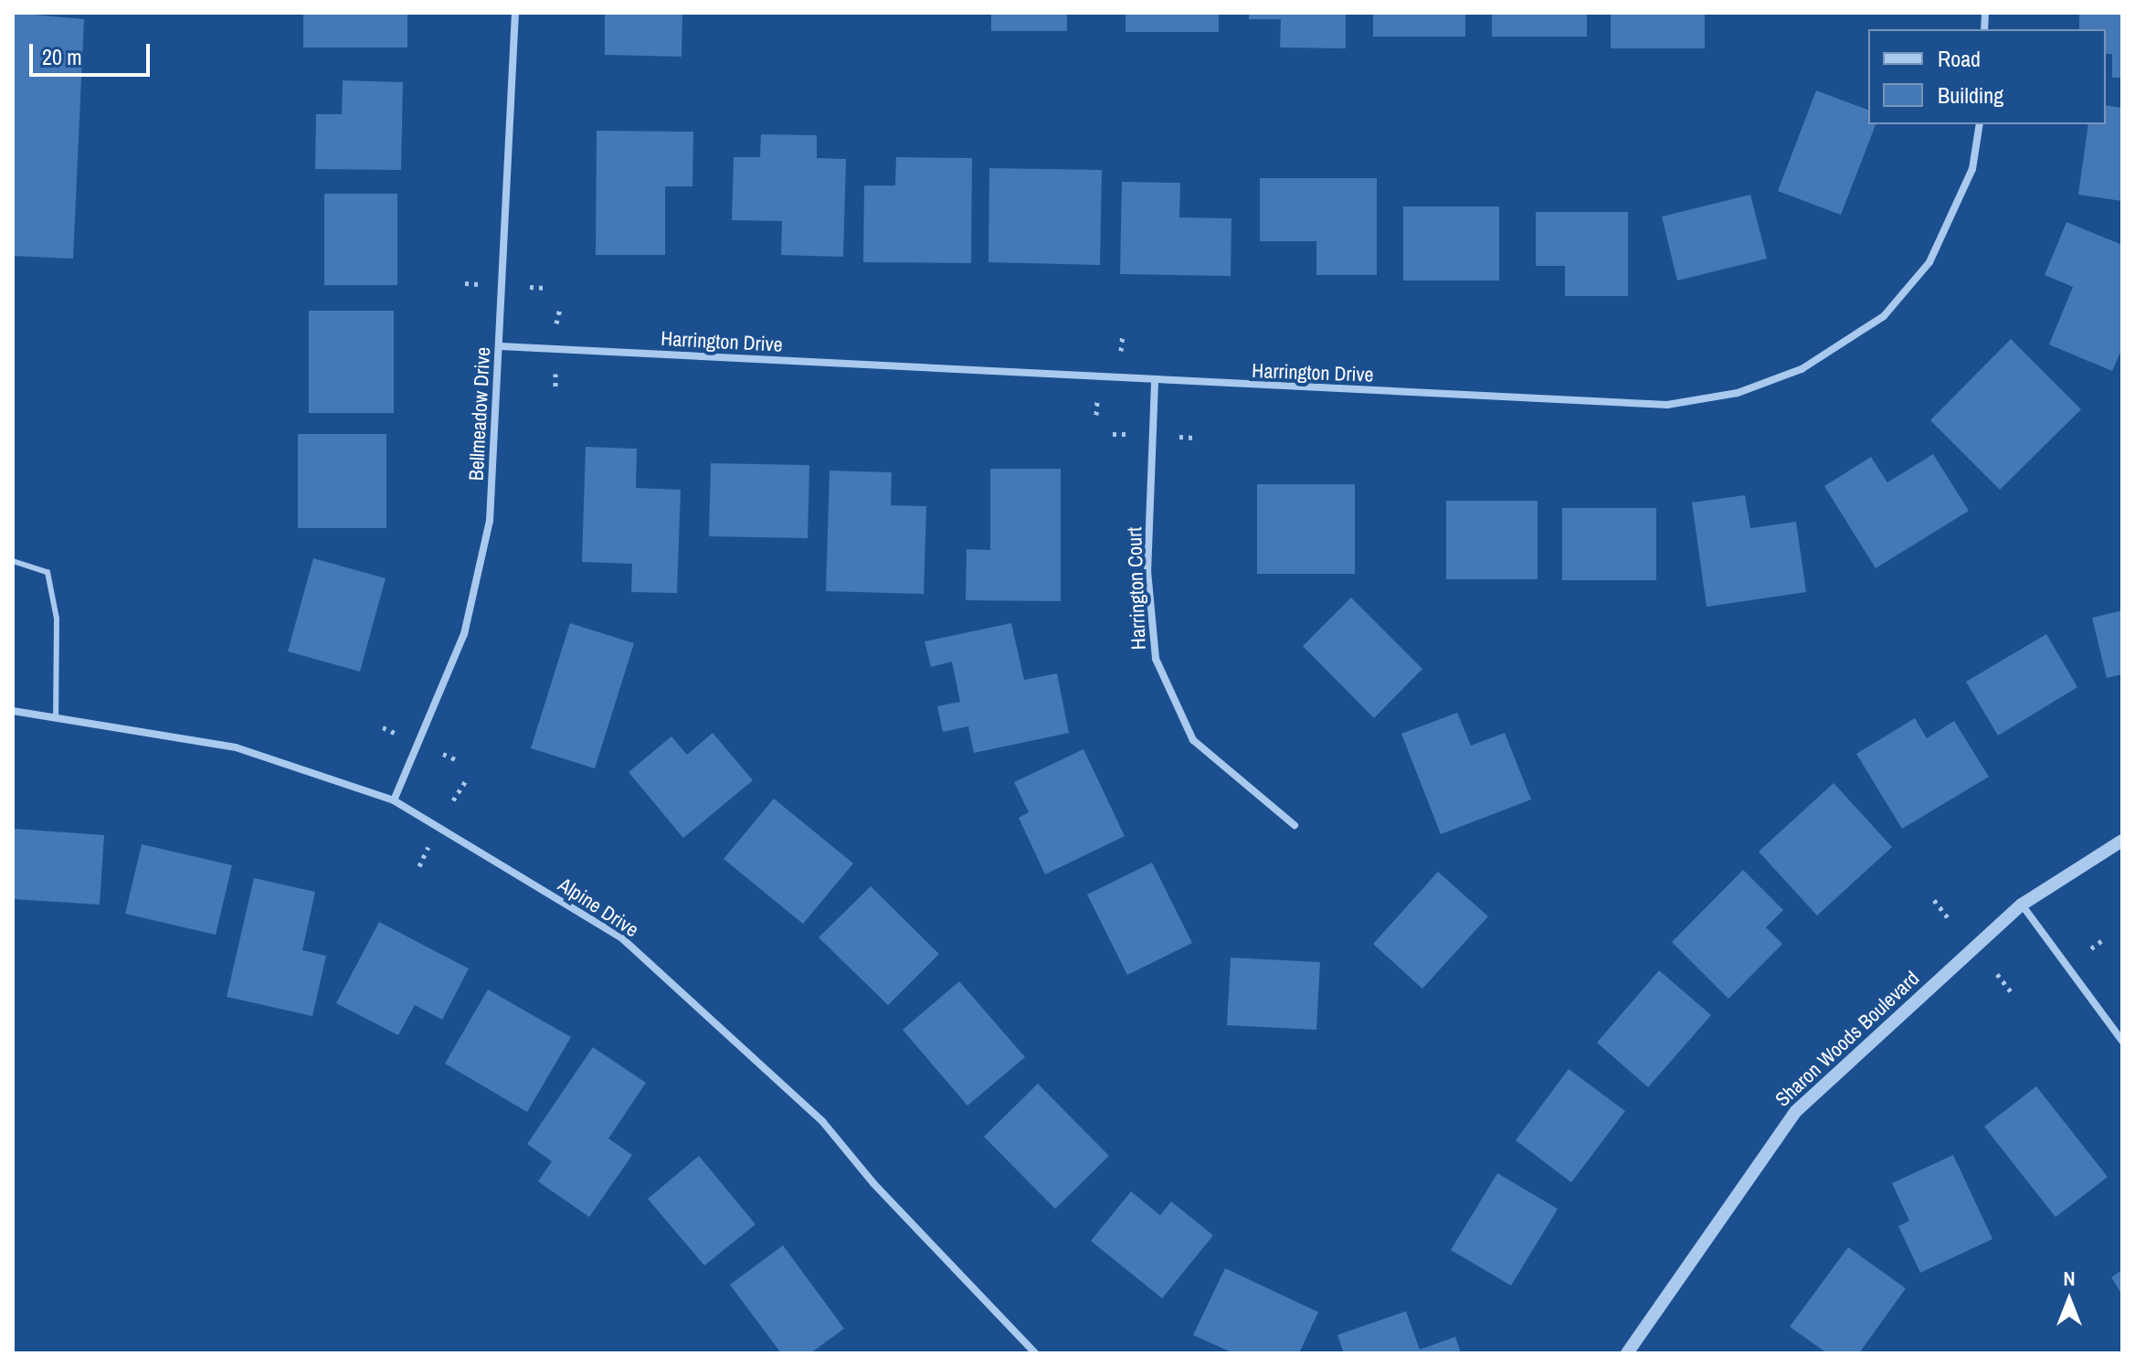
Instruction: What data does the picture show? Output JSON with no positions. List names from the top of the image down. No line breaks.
{"streets":{"street":["Harrington Drive","Bellmeadow Drive","Harrington Court","Alpine Drive","Sharon Woods Boulevard"]},"crossings":[["Harrington Drive","Bellmeadow Drive"],["Harrington Drive","Harrington Court"],["Bellmeadow Drive","Alpine Drive"]],"legend":["Road","Building"],"scale_bar":"20 m","north":"top"}
